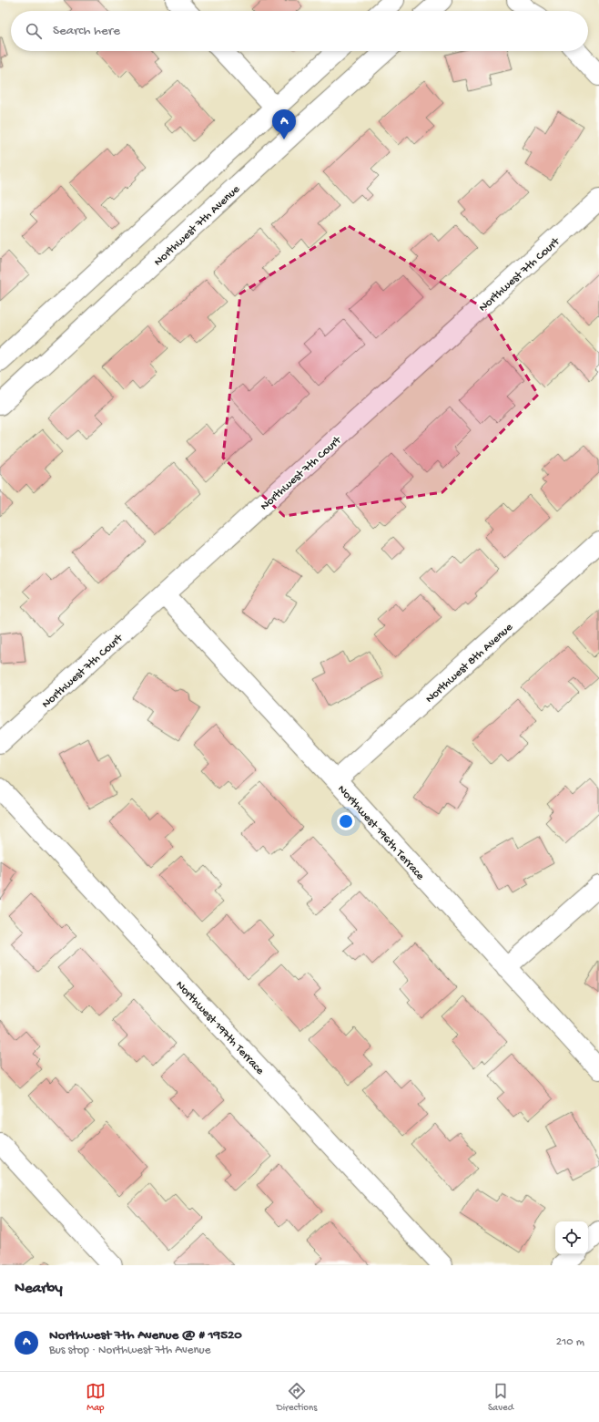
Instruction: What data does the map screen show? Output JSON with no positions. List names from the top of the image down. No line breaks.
{"streets":{"street":["Northwest 7th Avenue","Northwest 7th Court","Northwest 8th Avenue","Northwest 196th Terrace","Northwest 197th Terrace"]},"crossings":[["Northwest 7th Court","Northwest 196th Terrace"],["Northwest 8th Avenue","Northwest 196th Terrace"]],"page":{"search":"Search here","pins":"A","heading":"Nearby","list":[{"mark":"A","name":"Northwest 7th Avenue @ # 19520","note":"Bus stop · Northwest 7th Avenue","value":"210 m"}],"nav":["Map","Directions","Saved"]}}
